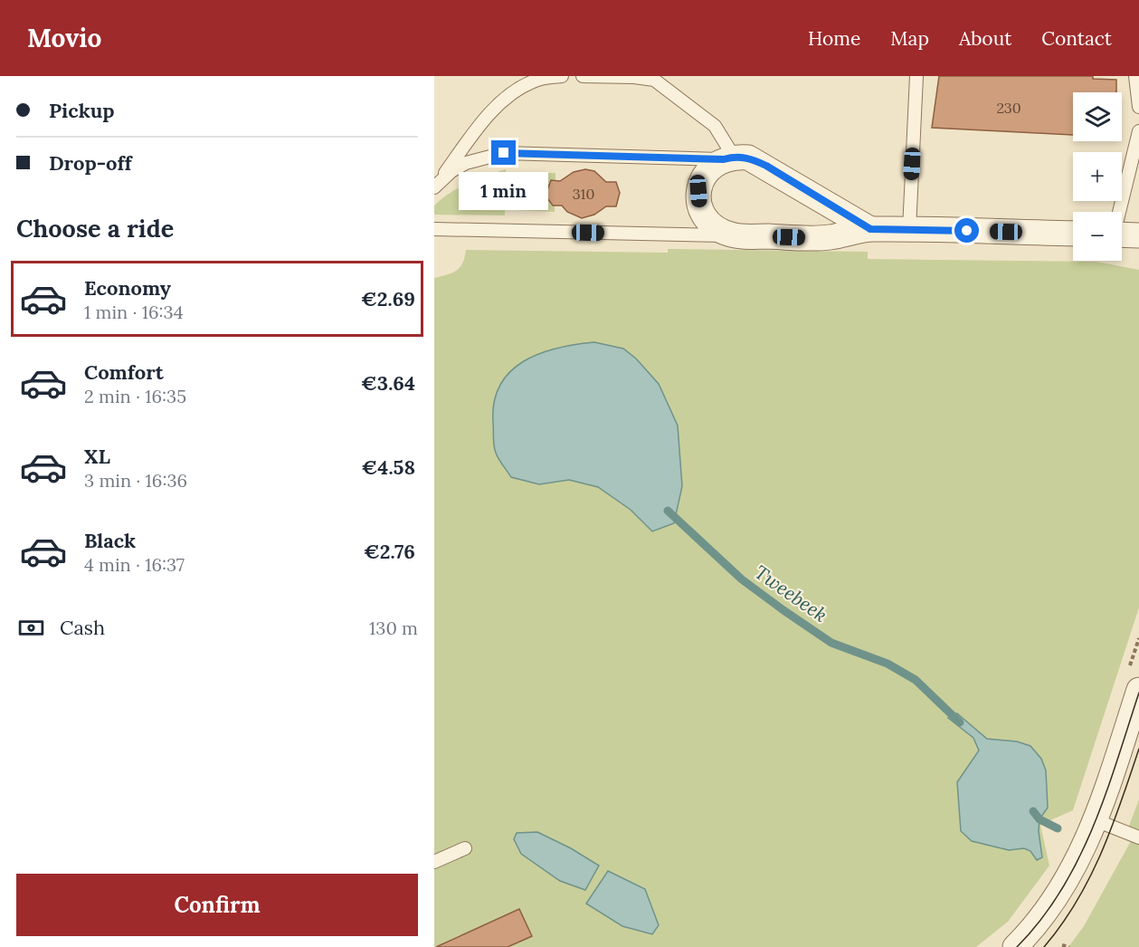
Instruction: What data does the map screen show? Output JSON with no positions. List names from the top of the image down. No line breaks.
{"water":["Tweebeek"],"house_numbers":["230","310"],"page":{"header":"Movio","nav":["Home","Map","About","Contact"],"banner":["Pickup","Drop-off"],"map_buttons":["+","−"],"bubble":"1 min","heading":"Choose a ride","list":[{"name":"Economy","note":"1 min · 16:34","value":"€2.69"},{"name":"Comfort","note":"2 min · 16:35","value":"€3.64"},{"name":"XL","note":"3 min · 16:36","value":"€4.58"},{"name":"Black","note":"4 min · 16:37","value":"€2.76"}],"pay":["Cash","130 m"],"buttons":"Confirm"}}
